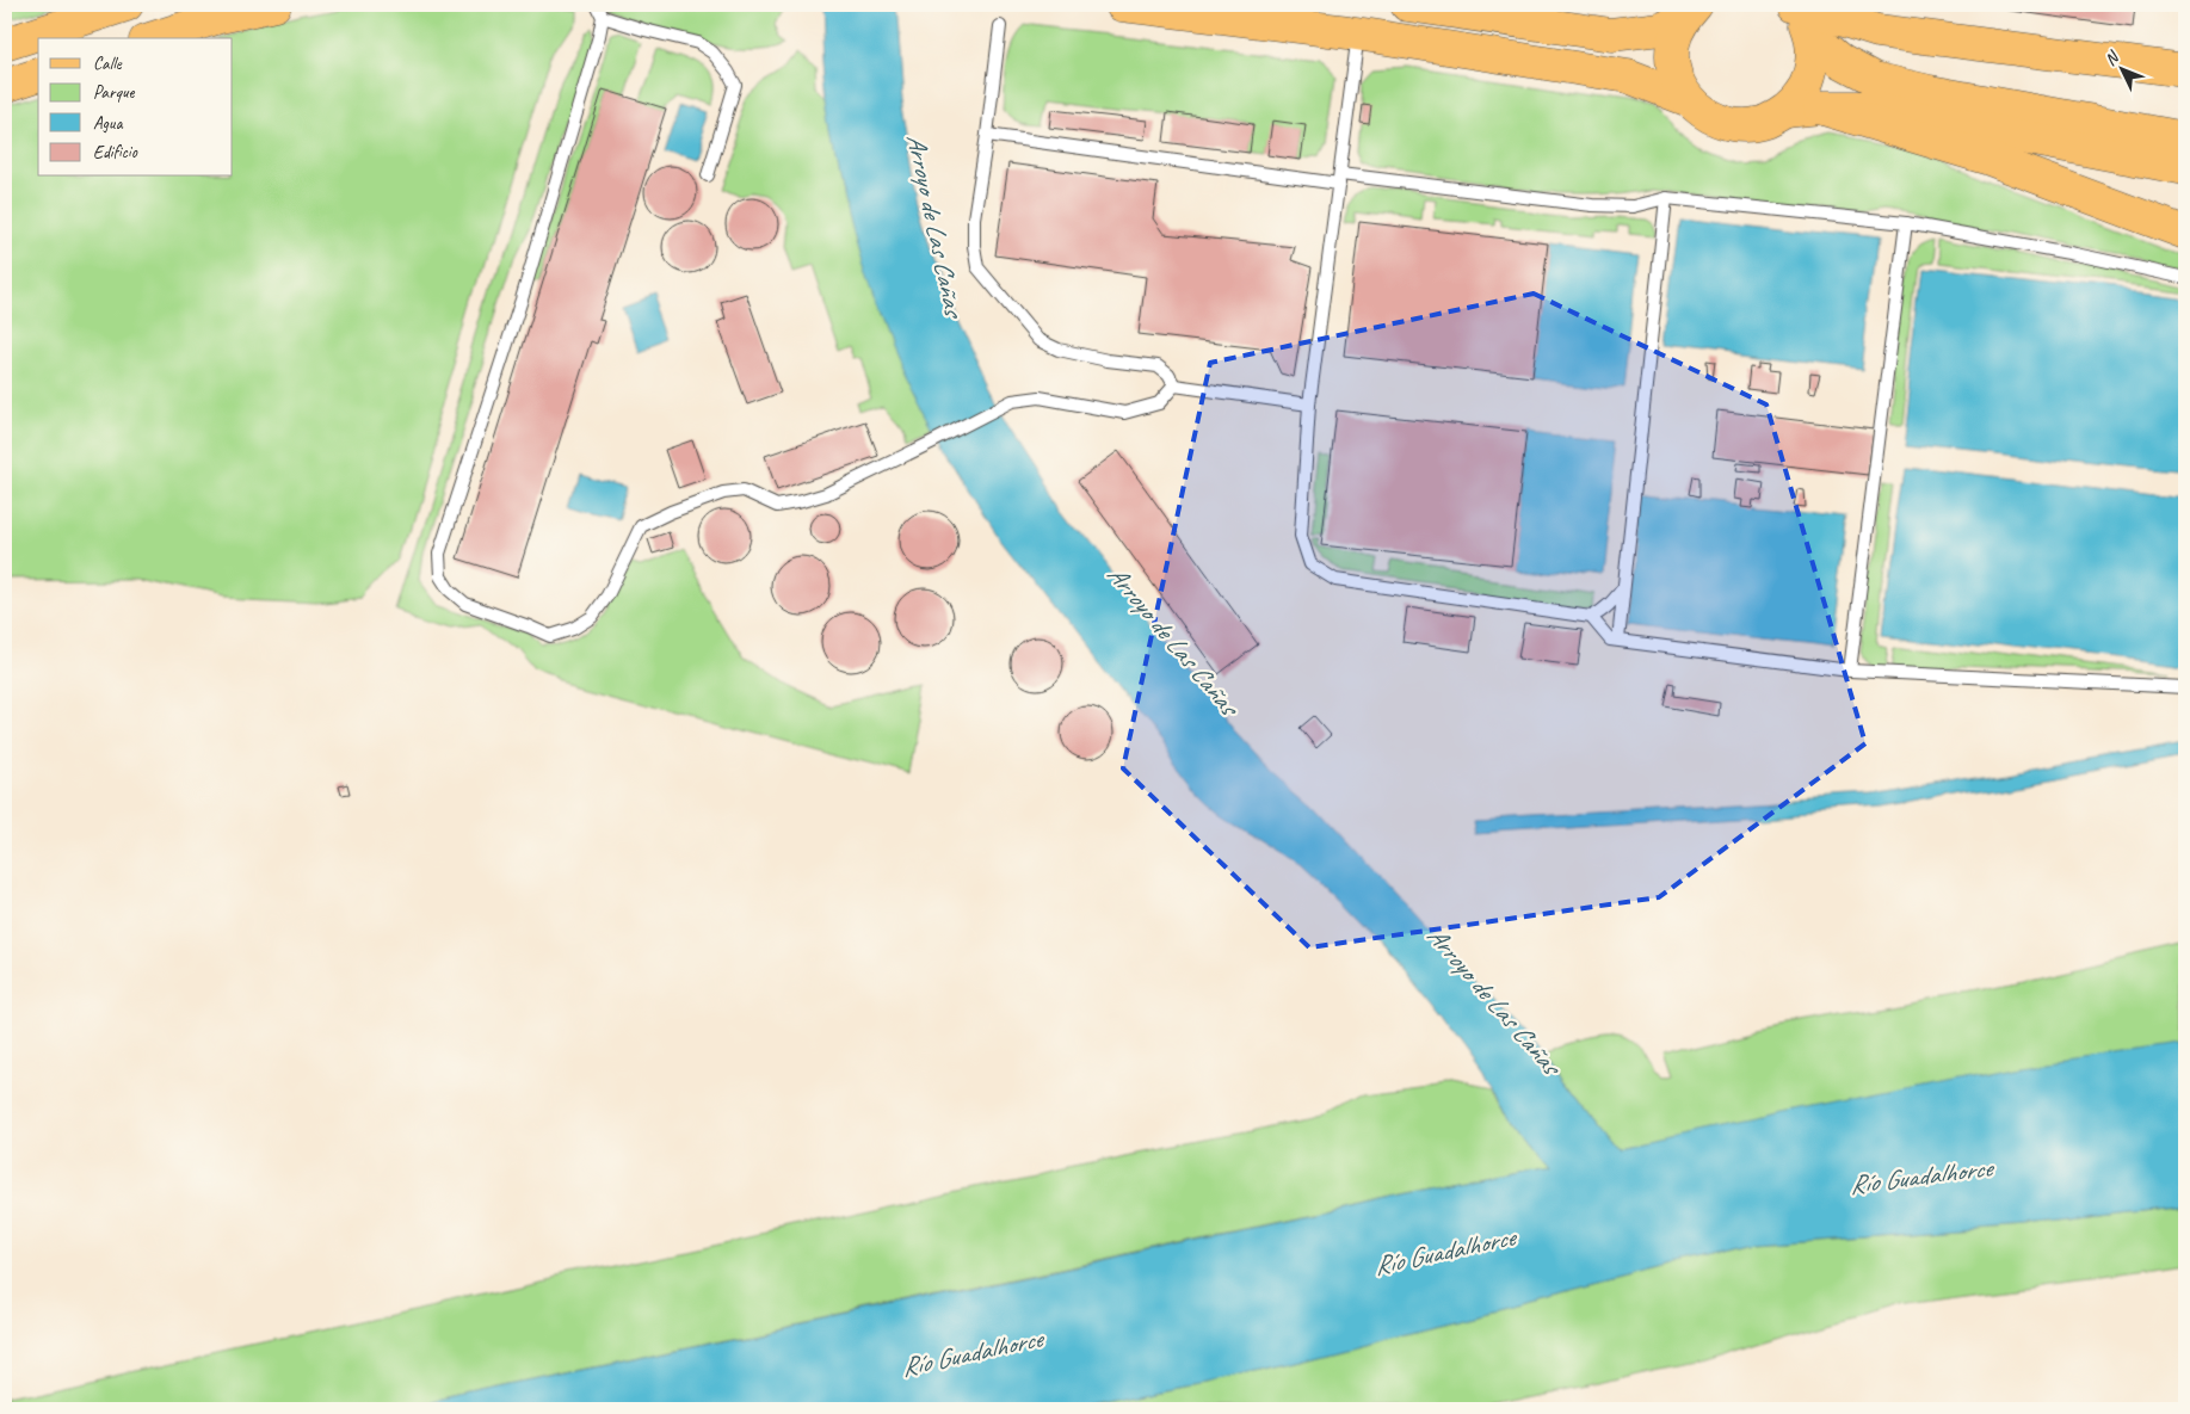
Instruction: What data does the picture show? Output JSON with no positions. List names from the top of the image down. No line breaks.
{"water":["Arroyo de Las Cañas","Río Guadalhorce"],"legend":["Calle","Parque","Agua","Edificio"],"north":"top left"}
